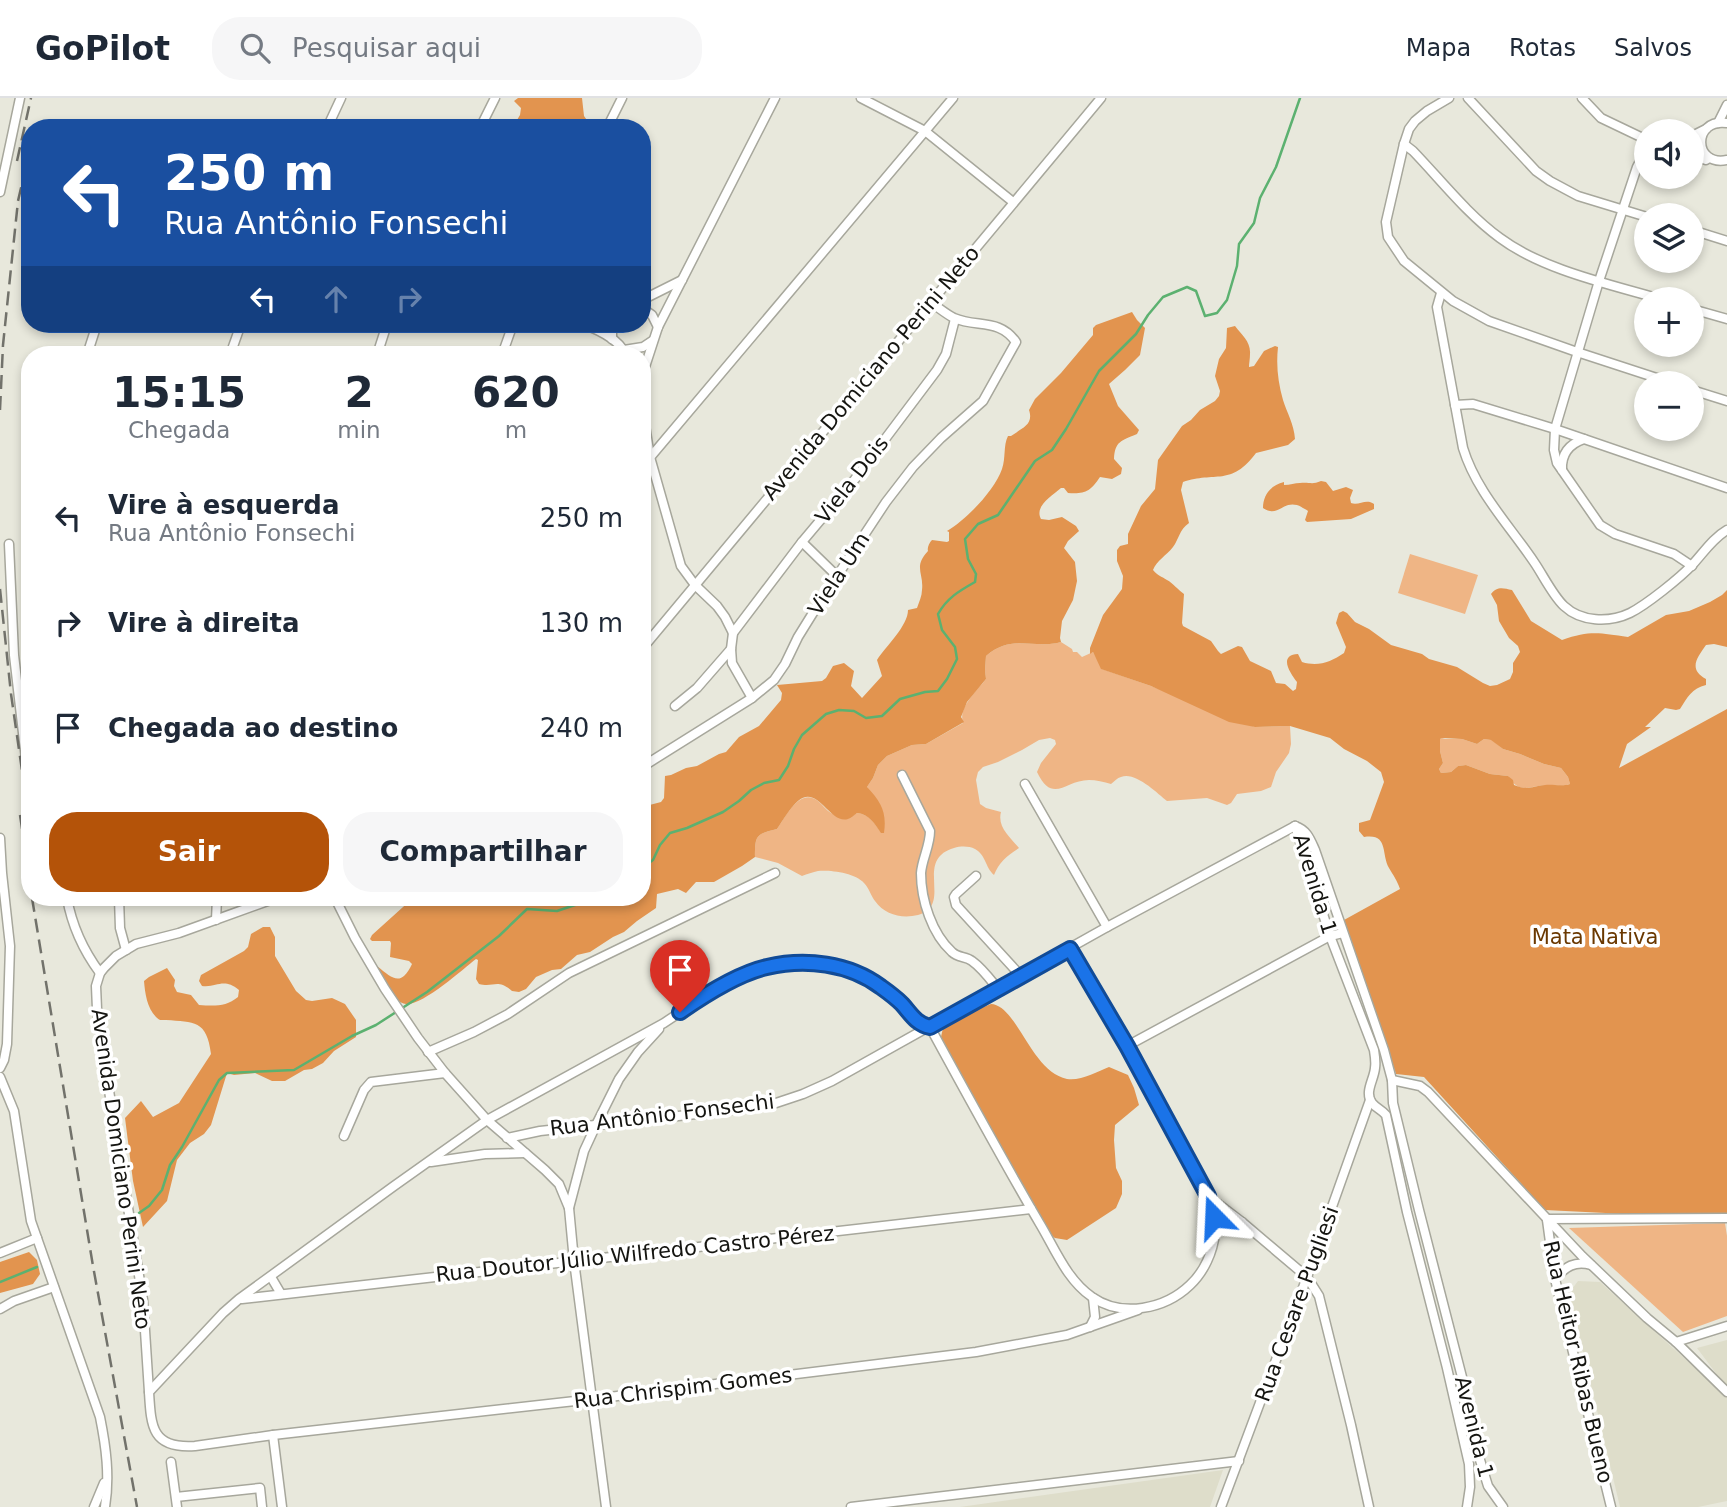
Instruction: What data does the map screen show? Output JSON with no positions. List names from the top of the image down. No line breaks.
{"streets":{"street":["Avenida Domiciano Perini Neto","Viela Dois","Viela Um","Avenida 1","Rua Antônio Fonsechi","Rua Doutor Júlio Wilfredo Castro Pérez","Rua Cesare Pugliesi","Rua Heitor Ribas Bueno","Rua Chrispim Gomes"]},"crossings":[["Avenida Domiciano Perini Neto","Rua Chrispim Gomes"],["Viela Dois","Viela Um"],["Avenida 1","Rua Antônio Fonsechi"],["Avenida 1","Rua Cesare Pugliesi"],["Avenida 1","Rua Heitor Ribas Bueno"]],"parks":["Mata Nativa"],"page":{"header":"GoPilot","search":"Pesquisar aqui","nav":["Mapa","Rotas","Salvos"],"map_buttons":["+","−"],"turn":["250 m","Rua Antônio Fonsechi"],"eta":["15:15","Chegada","2","min","620","m"],"list":[{"name":"Vire à esquerda","note":"Rua Antônio Fonsechi","value":"250 m"},{"name":"Vire à direita","value":"130 m"},{"name":"Chegada ao destino","value":"240 m"}],"buttons":["Sair","Compartilhar"]}}
